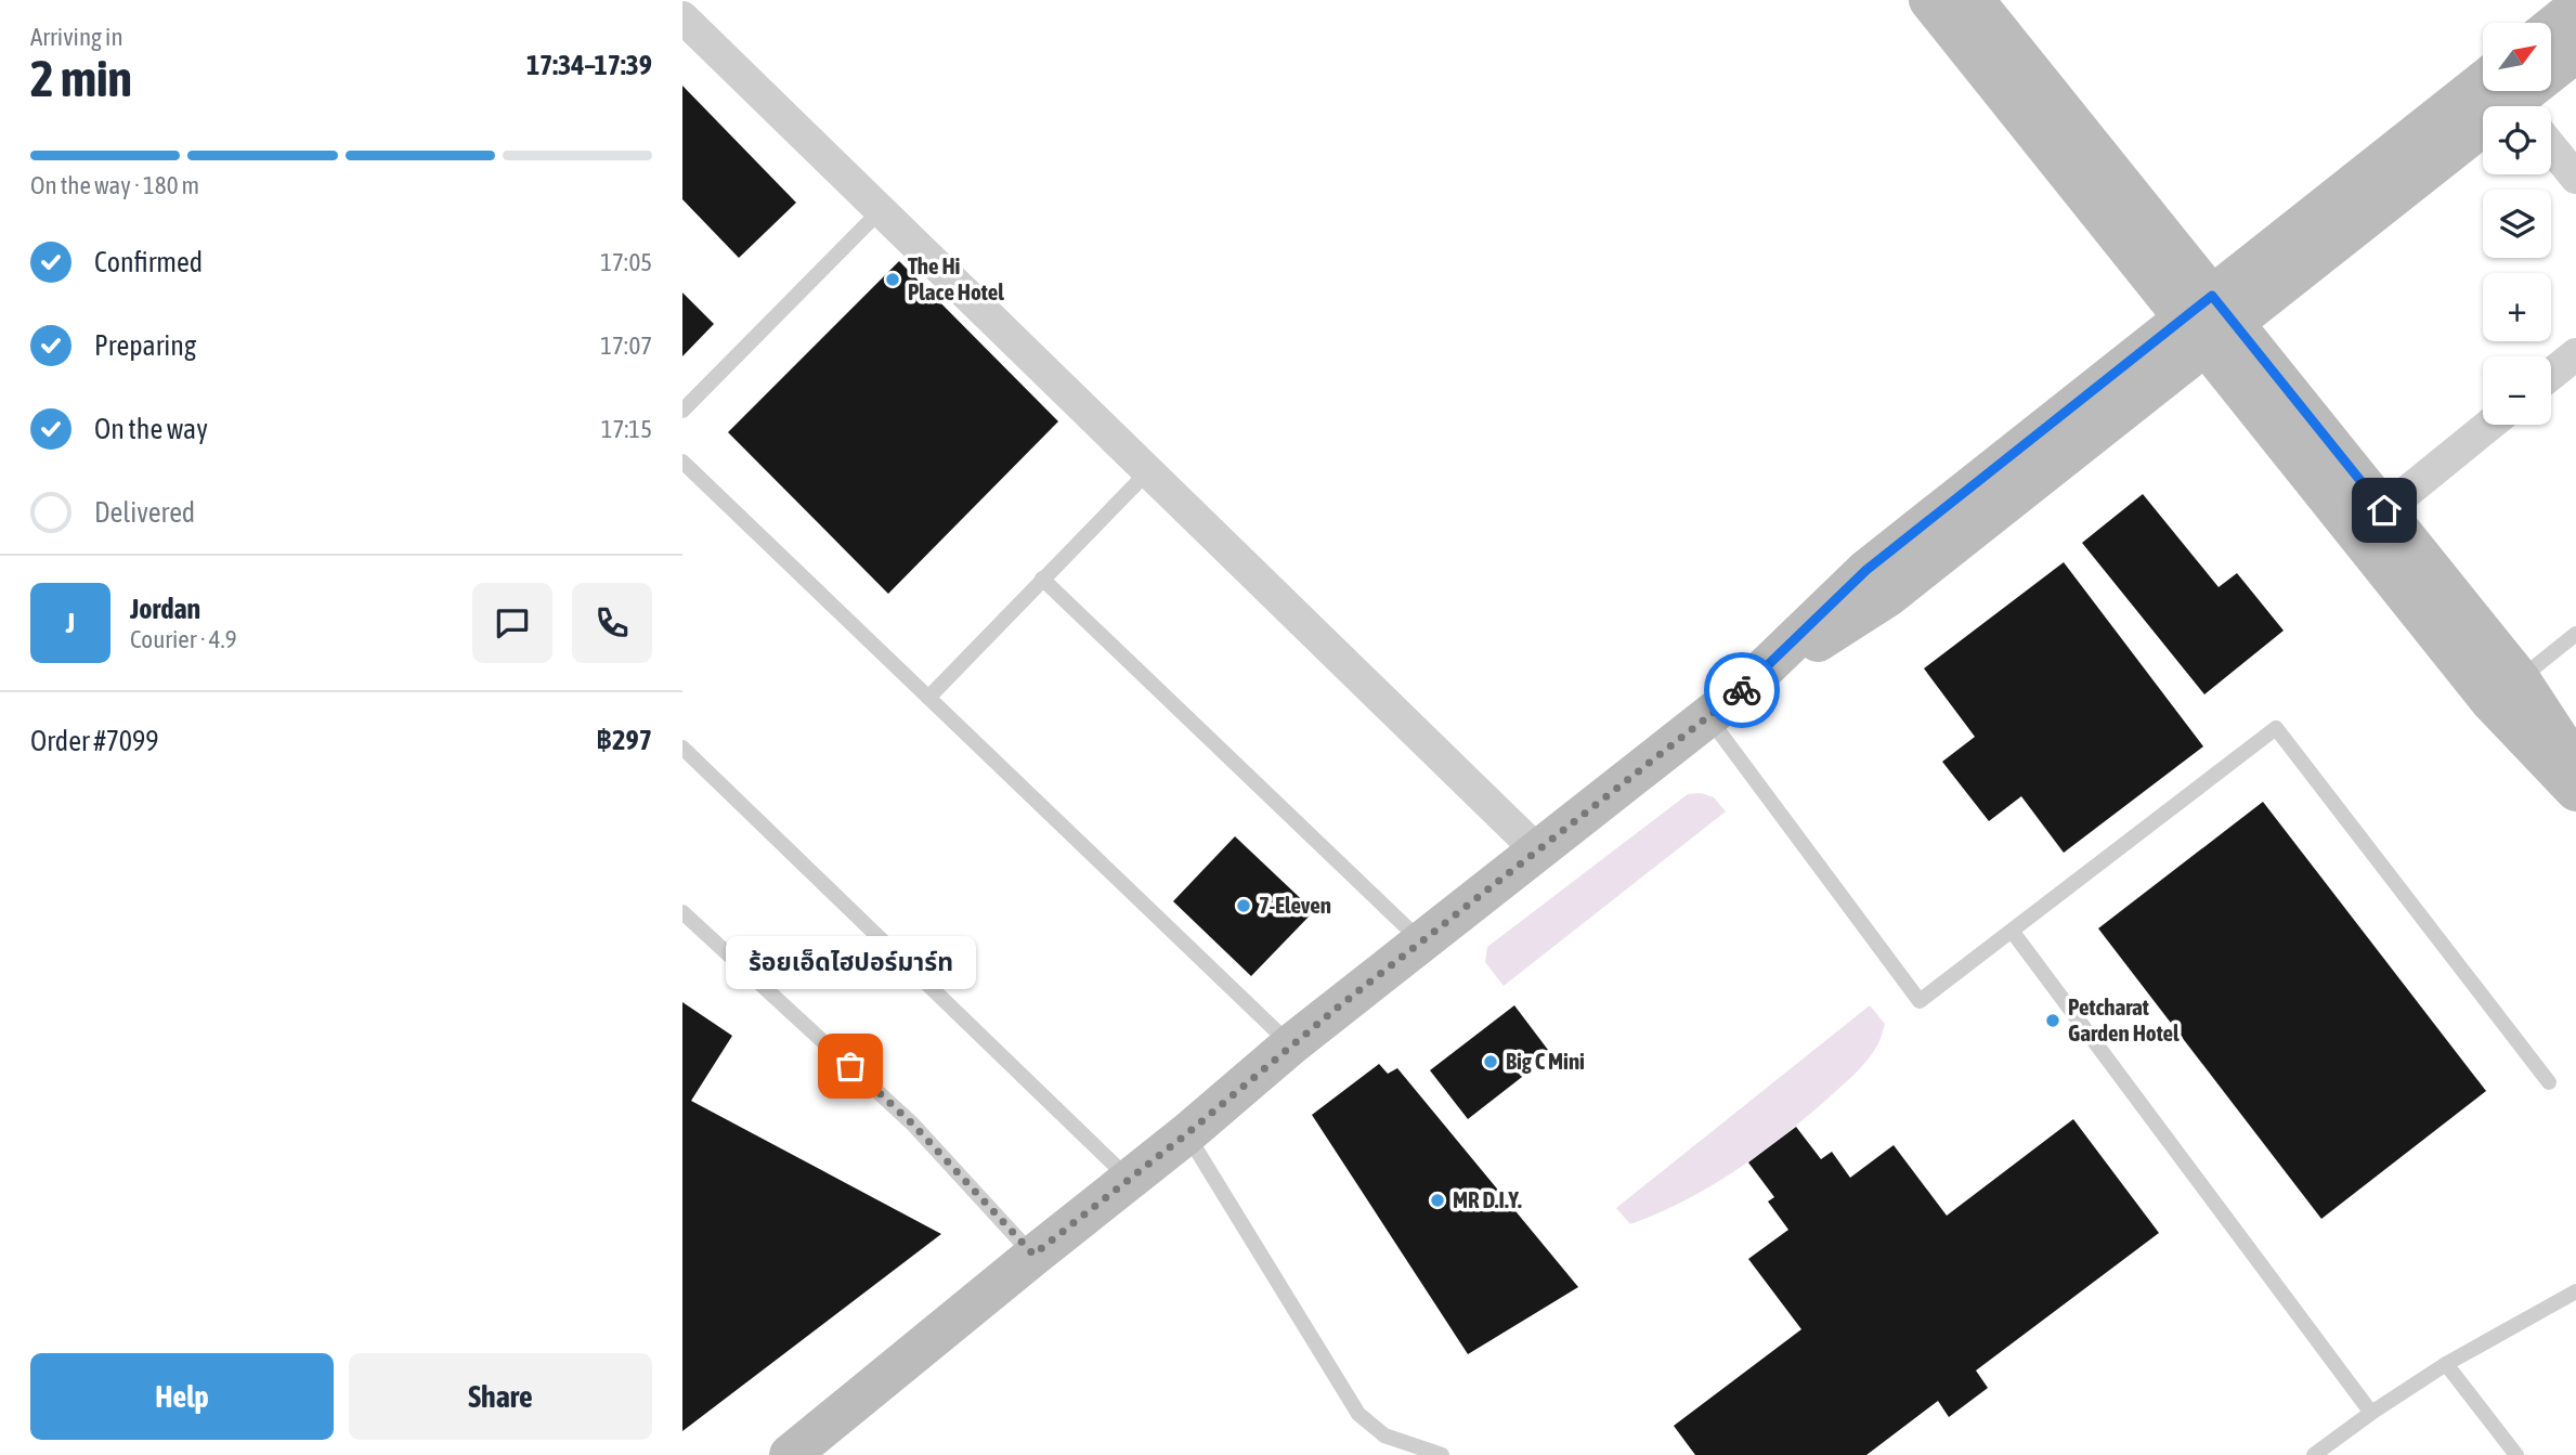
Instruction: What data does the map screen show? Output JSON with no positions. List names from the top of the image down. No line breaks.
{"places":["The Hi Place Hotel","7-Eleven","Petcharat Garden Hotel","Big C Mini","ร้อยเอ็ดไฮปอร์มาร์ท","MR D.I.Y."],"north":"top right","page":{"heading":["2 min","Arriving in","17:34–17:39"],"panel":["Jordan","Courier · 4.9","Order #7099","฿297"],"map_buttons":["+","−"],"bar":"On the way · 180 m","list":[["Confirmed","17:05"],["Preparing","17:07"],["On the way","17:15"],"Delivered"],"round":"J","bubble":"ร้อยเอ็ดไฮปอร์มาร์ท","buttons":["Help","Share"]}}
